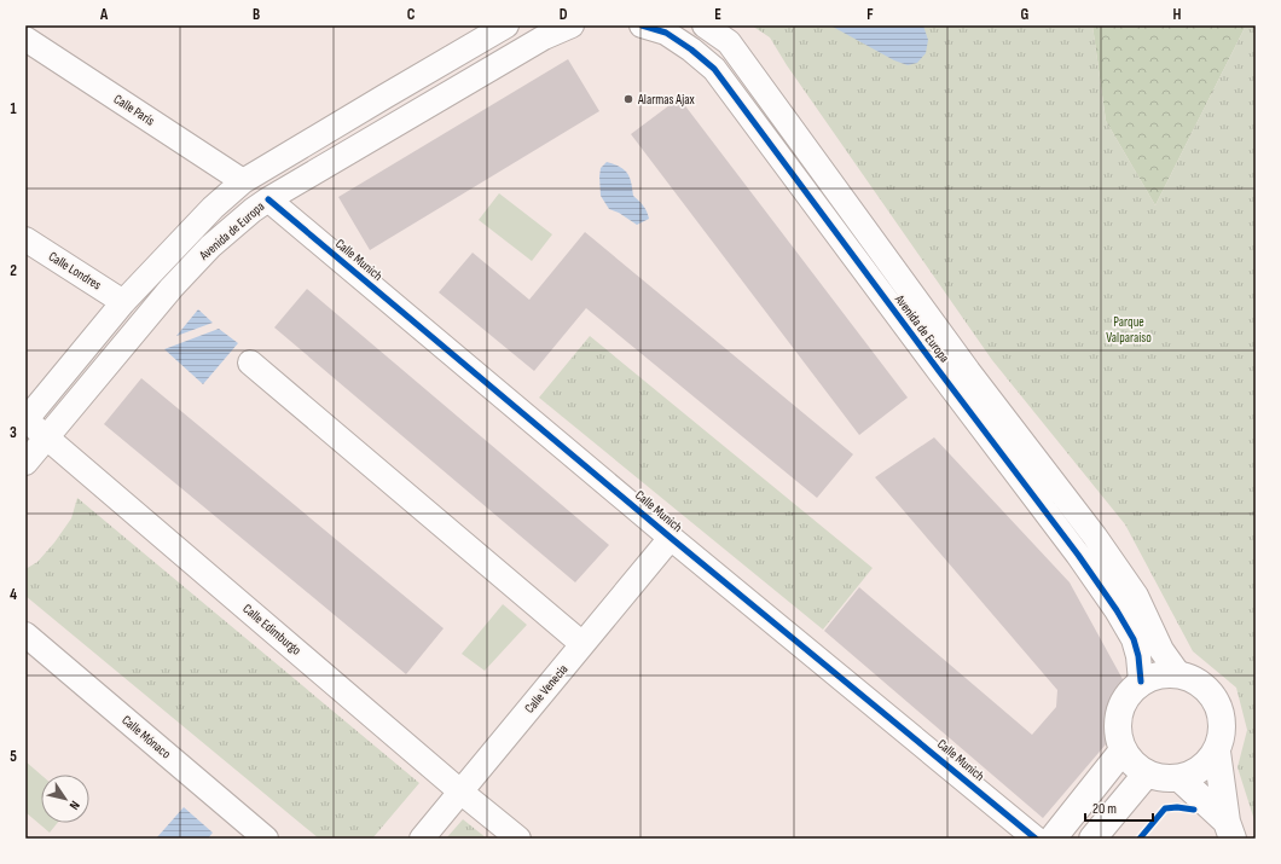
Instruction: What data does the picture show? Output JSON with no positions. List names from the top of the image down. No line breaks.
{"streets":{"street":["Calle París","Avenida de Europa","Calle Munich","Calle Londres","Calle Edimburgo","Calle Venecia","Calle Mónaco"]},"crossings":[["Calle París","Avenida de Europa"],["Avenida de Europa","Calle Munich"],["Avenida de Europa","Calle Londres"],["Avenida de Europa","Calle Edimburgo"],["Calle Munich","Calle Venecia"],["Calle Edimburgo","Calle Venecia"]],"parks":["Parque Valparaíso"],"places":["Alarmas Ajax"],"scale_bar":"20 m","north":"bottom right","grid":{"columns":["A","B","C","D","E","F","G","H"],"rows":["1","2","3","4","5"]}}
